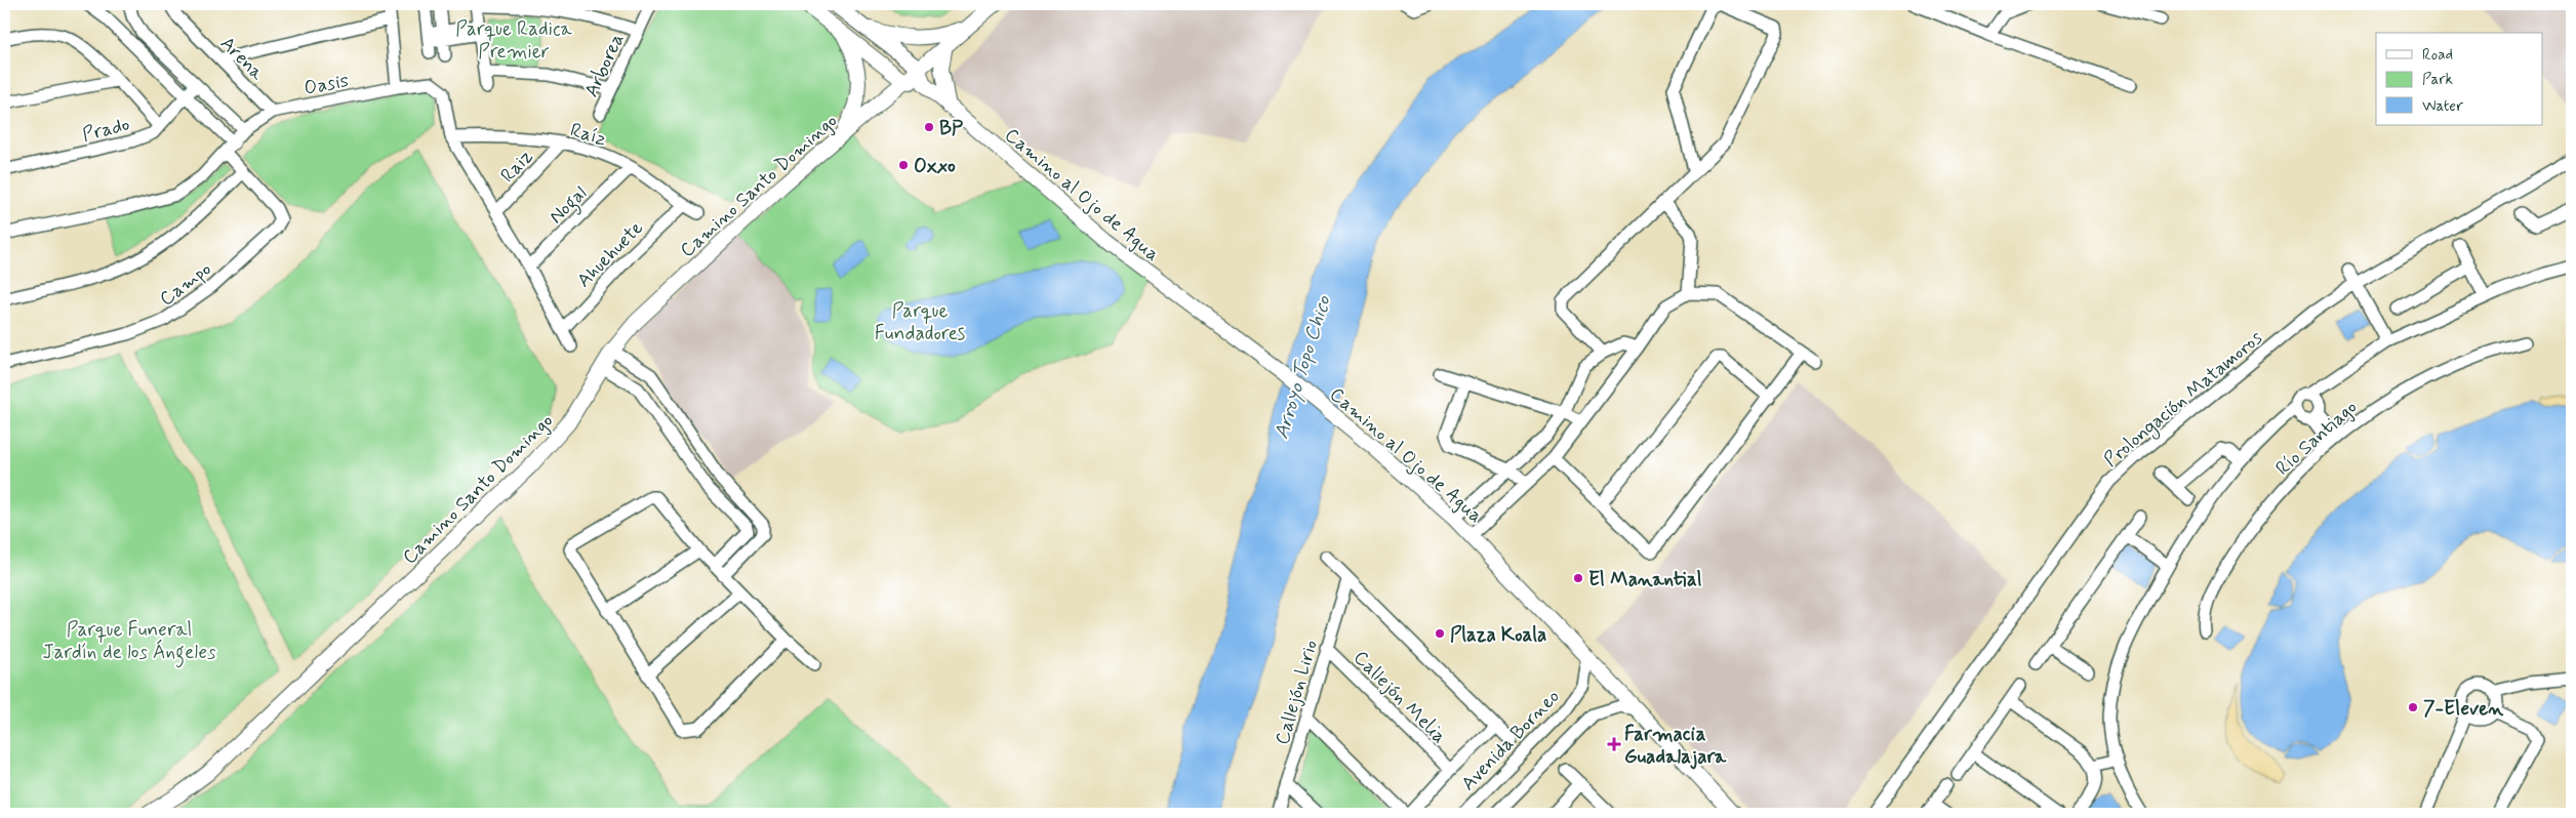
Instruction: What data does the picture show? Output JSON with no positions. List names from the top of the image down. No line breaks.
{"streets":{"street":["Arena","Arborea","Oasis","Prado","Raíz","Raiz","Camino Santo Domingo","Camino al Ojo de Agua","Nogal","Ahuehuete","Campo","Prolongación Matamoros","Río Santiago","Callejón Lirio","Callejón Melia","Avenida Borneo"]},"crossings":[["Arena","Oasis"],["Oasis","Raíz"],["Oasis","Campo"],["Prado","Campo"],["Raíz","Raiz"],["Raíz","Nogal"],["Raíz","Ahuehuete"],["Camino Santo Domingo","Camino al Ojo de Agua"],["Camino al Ojo de Agua","Avenida Borneo"],["Callejón Lirio","Callejón Melia"]],"water":["Arroyo Topo Chico"],"parks":["Parque Radica Premier","Parque Fundadores","Parque Funeral Jardín de los Ángeles"],"places":{"other":["BP","Oxxo","El Manantial","Plaza Koala","7-Eleven"],"health":["Farmacia Guadalajara"]},"legend":["Road","Park","Water"]}
